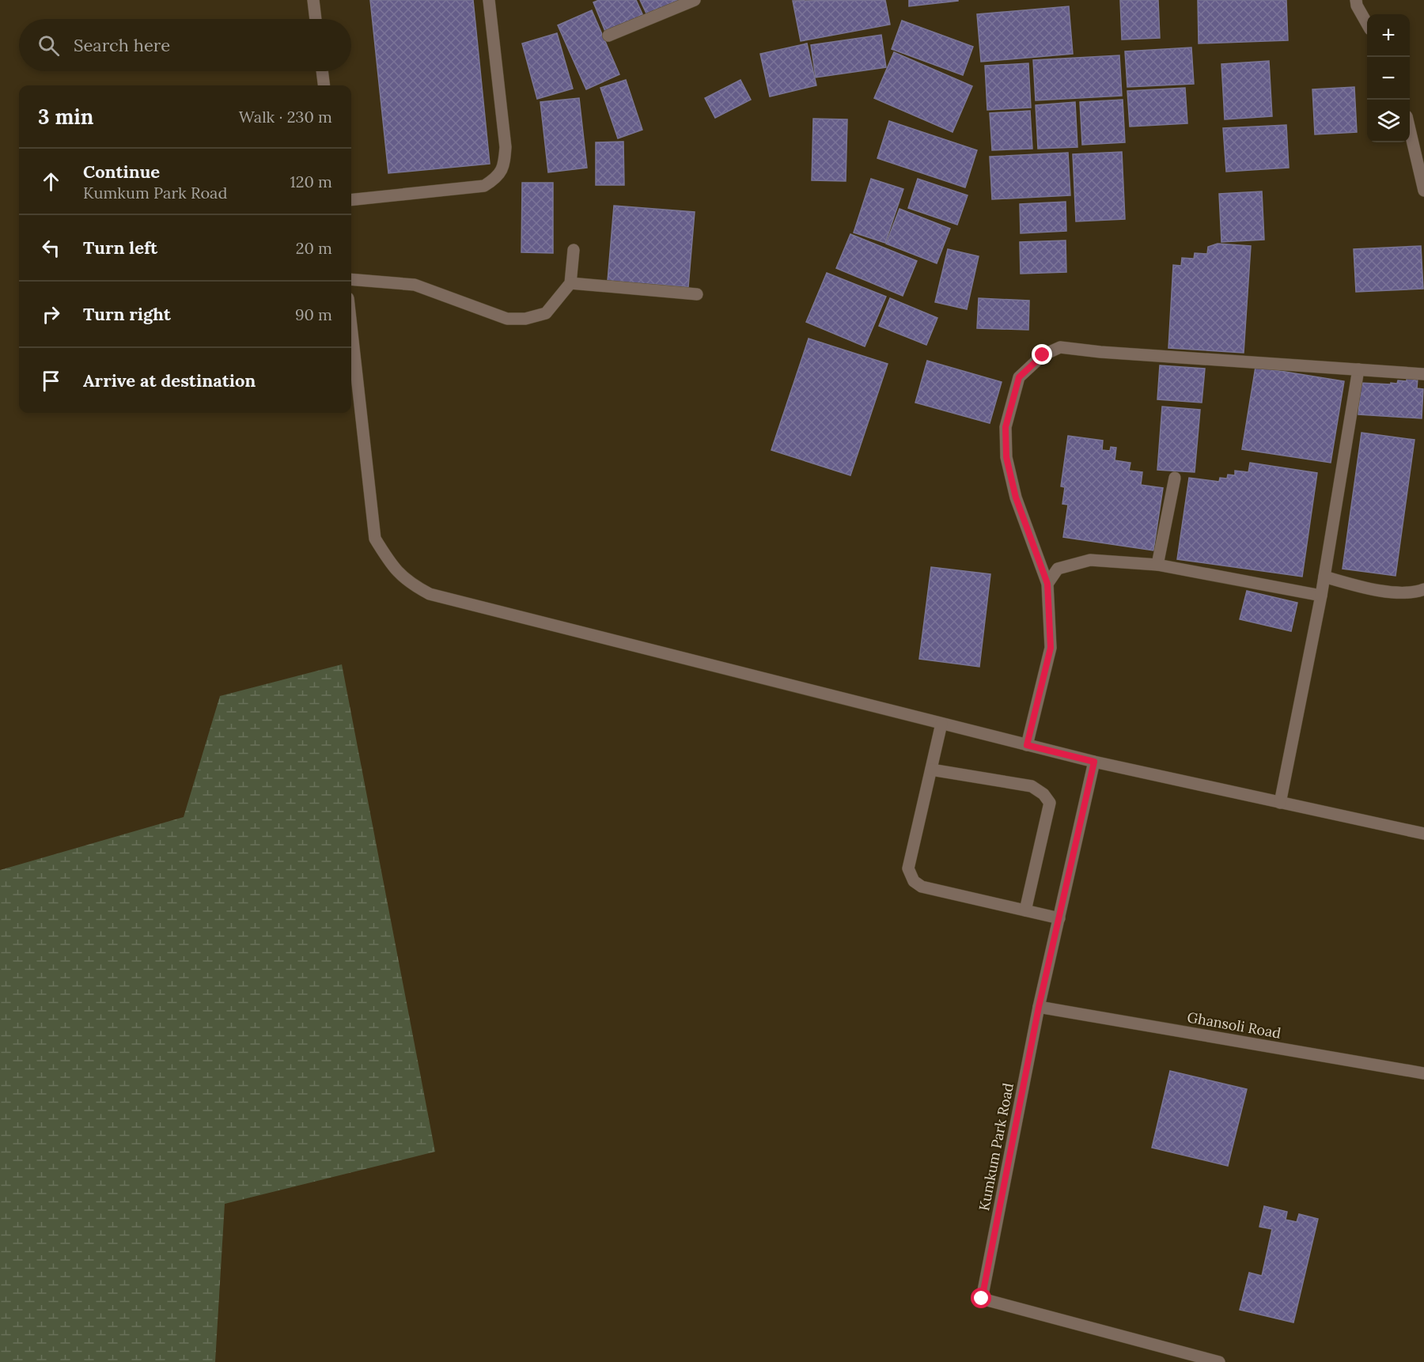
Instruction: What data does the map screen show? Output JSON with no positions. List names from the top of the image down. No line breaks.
{"streets":{"street":["Ghansoli Road","Kumkum Park Road"]},"crossings":[["Ghansoli Road","Kumkum Park Road"]],"page":{"map_buttons":["+","−"],"search":"Search here","heading":["3 min","Walk · 230 m"],"list":[["Continue","Kumkum Park Road","120 m"],["Turn left","20 m"],["Turn right","90 m"],"Arrive at destination"]}}
